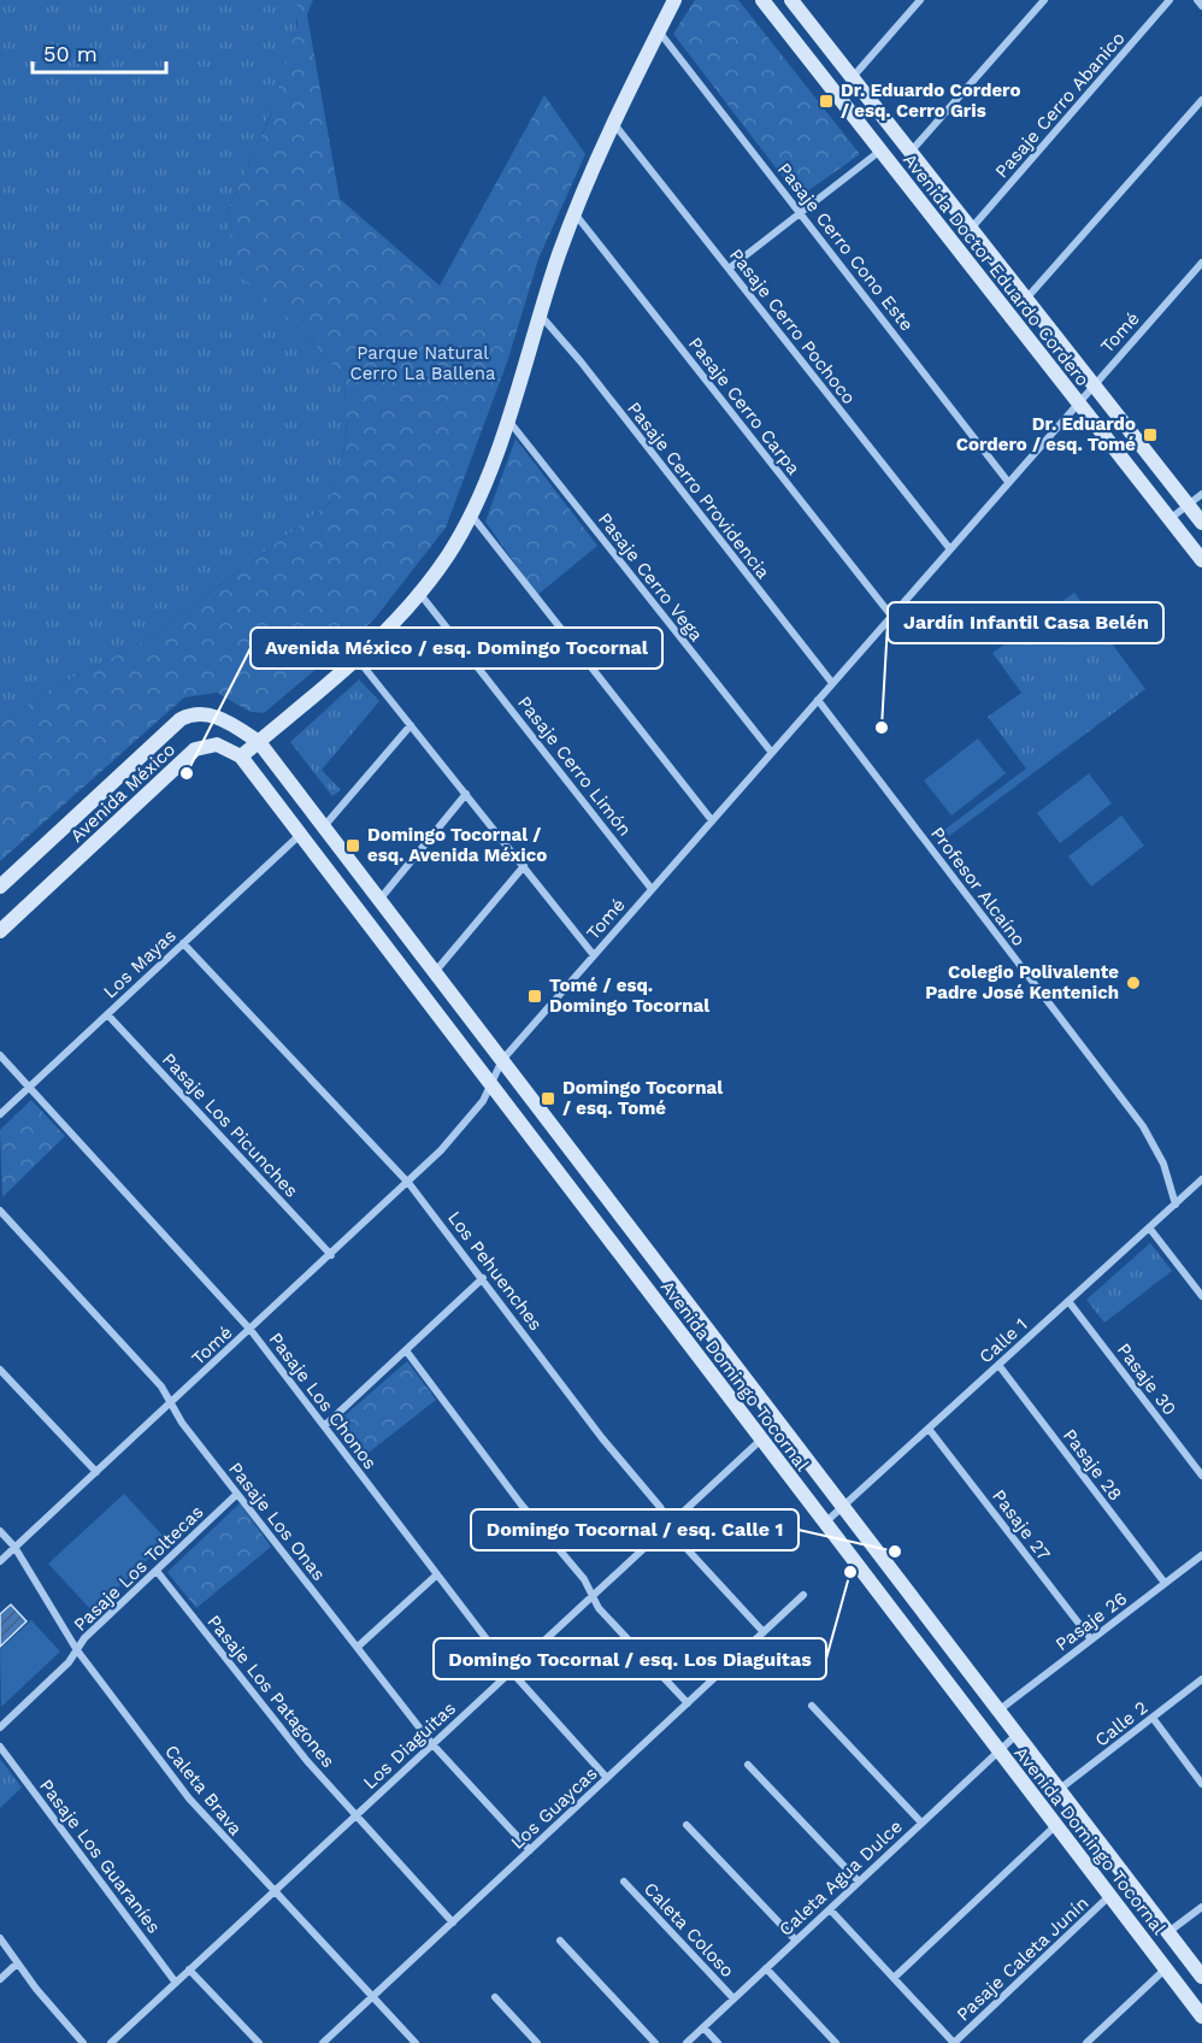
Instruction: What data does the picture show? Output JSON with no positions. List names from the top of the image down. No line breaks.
{"streets":{"main road":["Avenida Doctor Eduardo Cordero","Avenida México","Avenida Domingo Tocornal"],"street":["Pasaje Cerro Abanico","Pasaje Cerro Cono Este","Pasaje Cerro Pochoco","Tomé","Pasaje Cerro Carpa","Pasaje Cerro Providencia","Pasaje Cerro Vega","Pasaje Cerro Limón","Profesor Alcaíno","Los Mayas","Pasaje Los Picunches","Los Pehuenches","Calle 1","Pasaje 30","Pasaje Los Chonos","Pasaje 28","Pasaje Los Onas","Pasaje 27","Pasaje Los Toltecas","Pasaje 26","Pasaje Los Patagones","Calle 2","Los Diaguitas","Caleta Brava","Los Guaycas","Pasaje Los Guaraníes","Caleta Agua Dulce","Caleta Coloso","Pasaje Caleta Junín"]},"crossings":[["Pasaje Cerro Abanico","Avenida Doctor Eduardo Cordero"],["Pasaje Cerro Cono Este","Tomé"],["Avenida Doctor Eduardo Cordero","Tomé"],["Pasaje Cerro Pochoco","Tomé"],["Tomé","Pasaje Cerro Carpa"],["Tomé","Pasaje Cerro Providencia"],["Tomé","Pasaje Cerro Vega"],["Tomé","Pasaje Cerro Limón"],["Tomé","Profesor Alcaíno"],["Tomé","Pasaje Los Picunches"],["Tomé","Los Pehuenches"],["Tomé","Avenida Domingo Tocornal"],["Tomé","Pasaje Los Chonos"],["Tomé","Pasaje Los Onas"],["Tomé","Caleta Brava"],["Avenida México","Avenida Domingo Tocornal"],["Profesor Alcaíno","Calle 1"],["Los Mayas","Pasaje Los Picunches"],["Los Mayas","Los Pehuenches"],["Los Mayas","Avenida Domingo Tocornal"],["Los Mayas","Pasaje Los Chonos"],["Los Pehuenches","Los Diaguitas"],["Los Pehuenches","Los Guaycas"],["Calle 1","Avenida Domingo Tocornal"],["Calle 1","Pasaje 30"],["Calle 1","Pasaje 28"],["Calle 1","Pasaje 27"],["Avenida Domingo Tocornal","Pasaje 26"],["Avenida Domingo Tocornal","Calle 2"],["Avenida Domingo Tocornal","Los Diaguitas"],["Avenida Domingo Tocornal","Caleta Agua Dulce"],["Avenida Domingo Tocornal","Pasaje Caleta Junín"],["Pasaje Los Chonos","Los Diaguitas"],["Pasaje Los Chonos","Los Guaycas"],["Pasaje 28","Pasaje 26"],["Pasaje Los Onas","Pasaje Los Toltecas"],["Pasaje Los Onas","Los Diaguitas"],["Pasaje Los Onas","Los Guaycas"],["Pasaje 27","Pasaje 26"],["Pasaje Los Toltecas","Pasaje Los Patagones"],["Pasaje Los Toltecas","Caleta Brava"],["Pasaje Los Patagones","Los Diaguitas"],["Pasaje Los Patagones","Los Guaycas"],["Los Diaguitas","Caleta Brava"],["Los Diaguitas","Pasaje Los Guaraníes"],["Caleta Brava","Los Guaycas"],["Caleta Agua Dulce","Caleta Coloso"]],"parks":["Parque Natural Cerro La Ballena"],"places":{"transit":["Dr. Eduardo Cordero / esq. Cerro Gris","Dr. Eduardo Cordero / esq. Tomé","Domingo Tocornal / esq. Avenida México","Tomé / esq. Domingo Tocornal","Domingo Tocornal / esq. Tomé"],"other":["Jardín Infantil Casa Belén","Avenida México / esq. Domingo Tocornal","Colegio Polivalente Padre José Kentenich","Domingo Tocornal / esq. Calle 1","Domingo Tocornal / esq. Los Diaguitas"]},"scale_bar":"50 m"}
